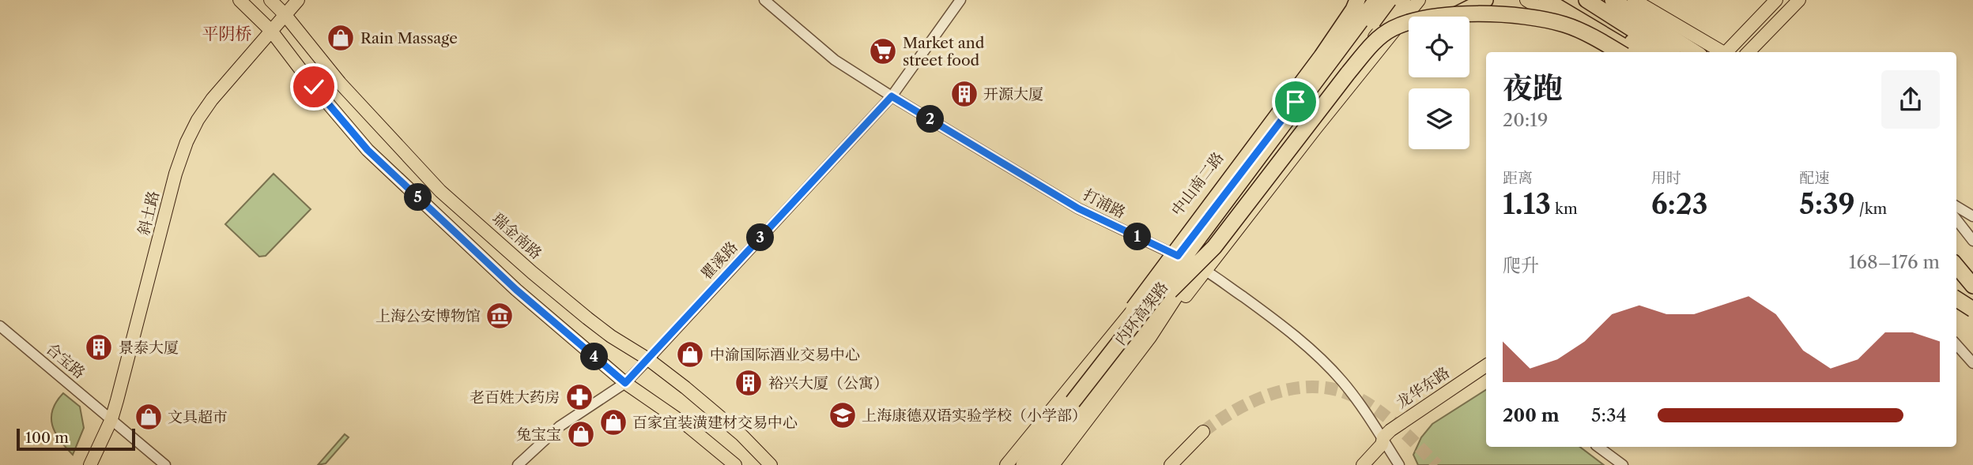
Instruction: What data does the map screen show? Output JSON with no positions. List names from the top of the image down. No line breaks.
{"streets":{"highway":["内环高架路"],"main road":["中山南二路","斜土路","瑞金南路","龙华东路"],"street":["打浦路","瞿溪路","合宝路"]},"crossings":[["中山南二路","打浦路"],["打浦路","瞿溪路"],["打浦路","龙华东路"],["斜土路","瑞金南路"],["斜土路","合宝路"],["瑞金南路","瞿溪路"]],"districts":["平阴桥"],"places":{"shop":["Rain Massage","中渝国际酒业交易中心","文具超市","百家宜装潢建材交易中心","兔宝宝"],"supermarket":["Market and street food"],"building":["开源大厦","景泰大厦","裕兴大厦（公寓）"],"museum":["上海公安博物馆"],"pharmacy":["老百姓大药房"],"school or university":["上海康德双语实验学校（小学部）"]},"scale_bar":"100 m","page":{"heading":["夜跑","20:19"],"pins":["2","5","1","3","4"],"stats":[["距离","1.13 km"],["用时","6:23"],["配速","5:39 /km"]],"chart":["爬升","168–176 m"],"list":[{"name":"200 m","note":"5:34"}],"scale":"100 m"}}
